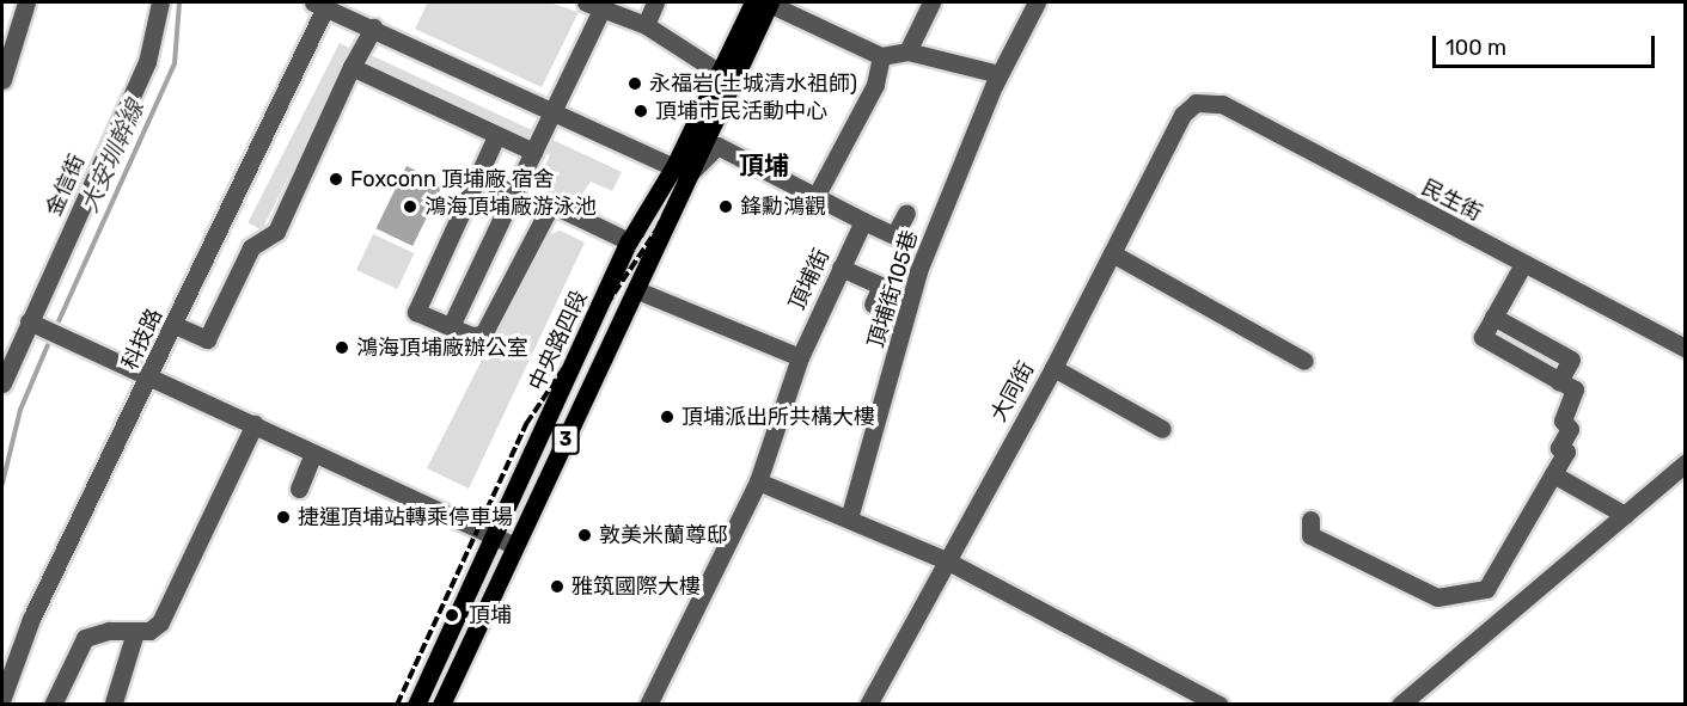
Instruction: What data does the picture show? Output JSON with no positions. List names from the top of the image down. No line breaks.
{"streets":{"main road":["中央路四段","3"],"street":["金信街","民生街","頂埔街","頂埔街105巷","科技路","大同街"]},"crossings":[["民生街","大同街"]],"districts":["頂埔"],"water":["大安圳幹線"],"places":["永福岩(土城清水祖師)","頂埔市民活動中心","Foxconn 頂埔廠 宿舍","鴻海頂埔廠游泳池","鋒勳鴻觀","鴻海頂埔廠辦公室","頂埔派出所共構大樓","捷運頂埔站轉乘停車場","敦美米蘭尊邸","雅筑國際大樓","頂埔"],"scale_bar":"100 m"}
